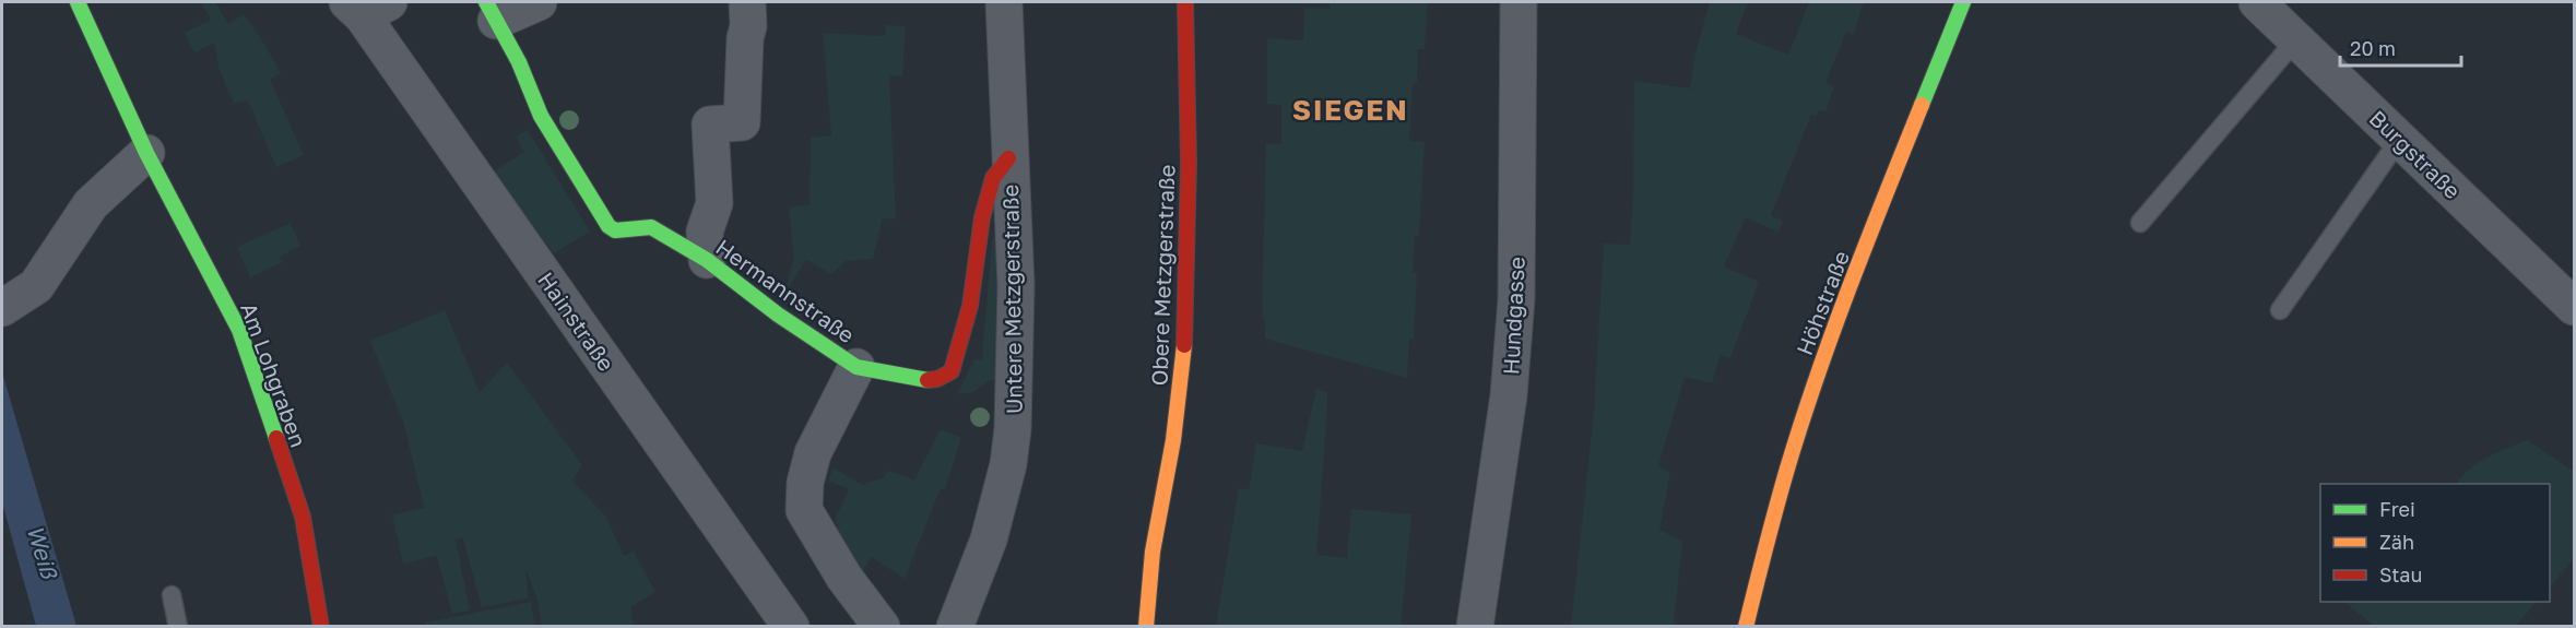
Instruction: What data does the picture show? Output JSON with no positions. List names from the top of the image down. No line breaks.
{"streets":{"street":["Burgstraße","Obere Metzgerstraße","Hermannstraße","Untere Metzgerstraße","Höhstraße","Hundgasse","Hainstraße","Am Lohgraben"]},"crossings":[["Hermannstraße","Untere Metzgerstraße"]],"districts":["SIEGEN"],"water":["Weiß"],"legend":["Frei","Zäh","Stau"],"scale_bar":"20 m"}
